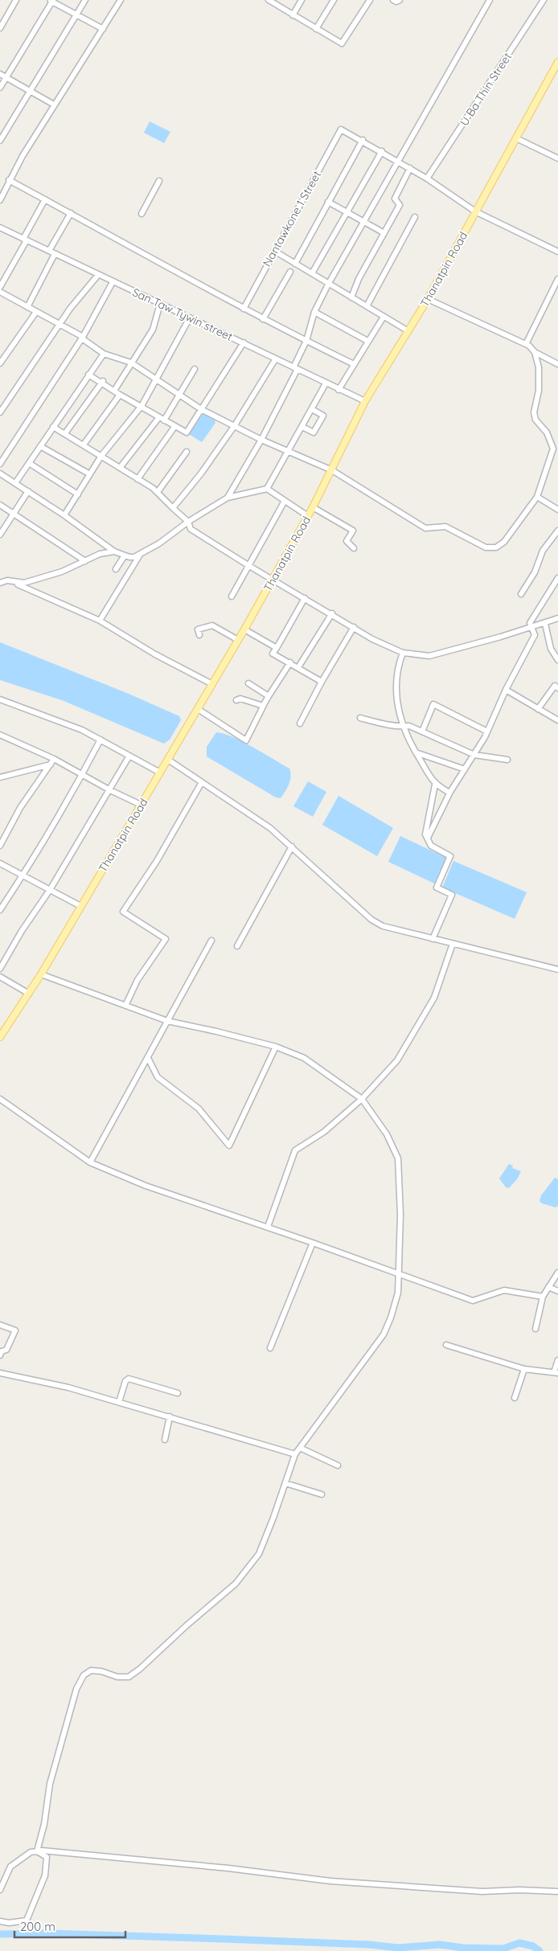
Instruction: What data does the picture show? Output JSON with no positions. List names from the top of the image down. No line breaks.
{"streets":{"main road":["Thanatpin Road"],"street":["U Ba Thin Street","Nantawkone 1 Street","San Taw Tywin street"]},"crossings":[["Thanatpin Road","San Taw Tywin street"]],"scale_bar":"200 m"}
